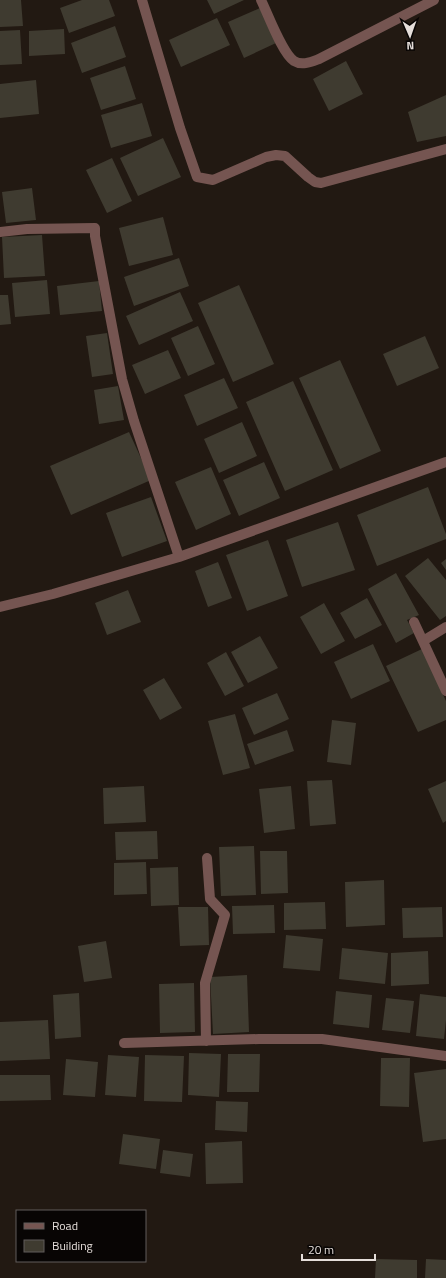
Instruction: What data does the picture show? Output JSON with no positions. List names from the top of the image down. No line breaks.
{"legend":["Road","Building"],"scale_bar":"20 m","north":"bottom"}
